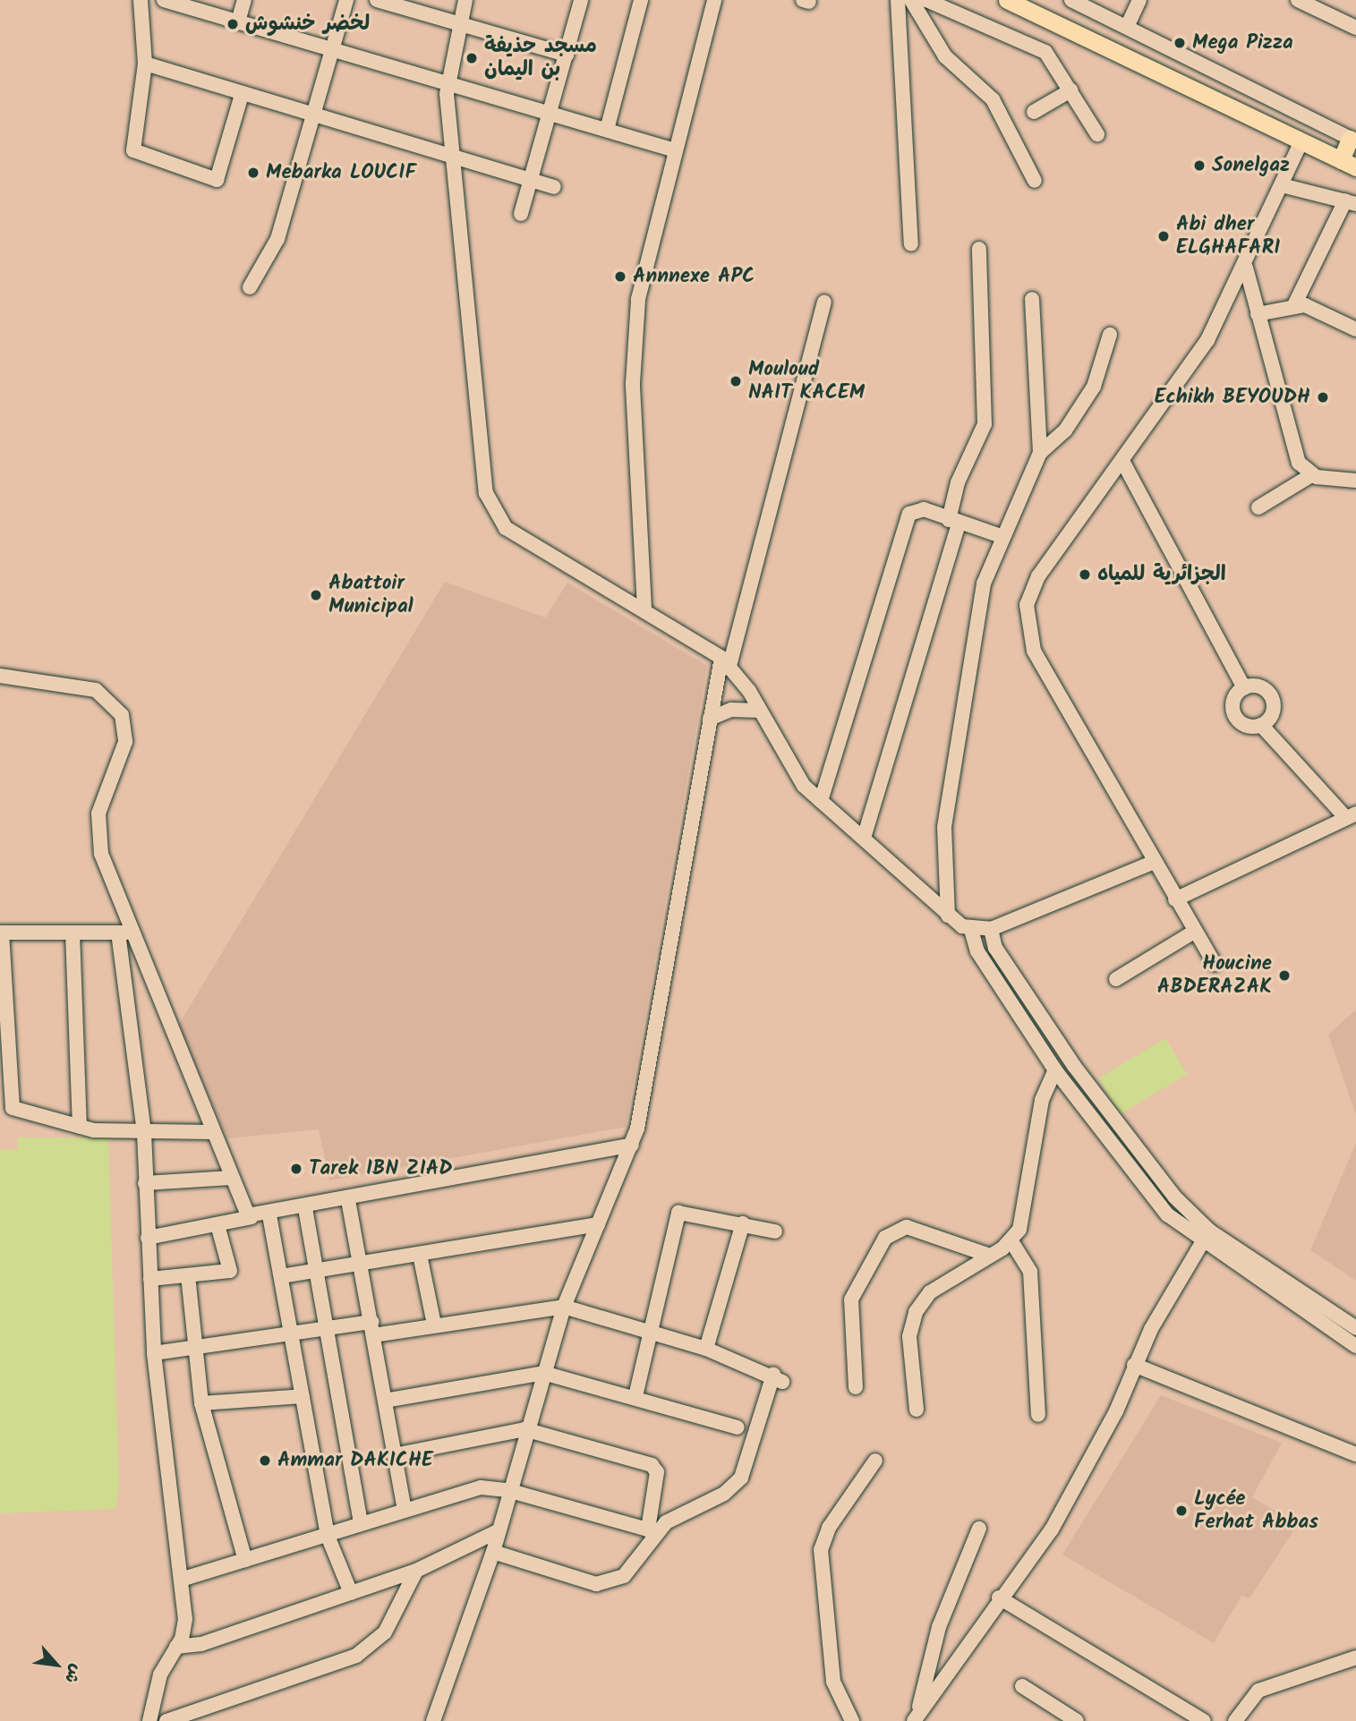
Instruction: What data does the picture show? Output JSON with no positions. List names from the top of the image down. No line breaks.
{"places":["لخضر خنشوش","Mega Pizza","مسجد حذيفة بن اليمان","Sonelgaz","Mebarka LOUCIF","Abi dher ELGHAFARI","Annnexe APC","Mouloud NAIT KACEM","Echikh BEYOUDH","الجزائرية للمياه","Abattoir Municipal","Houcine ABDERAZAK","Tarek IBN ZIAD","Ammar DAKICHE","Lycée Ferhat Abbas"],"north":"bottom right"}
